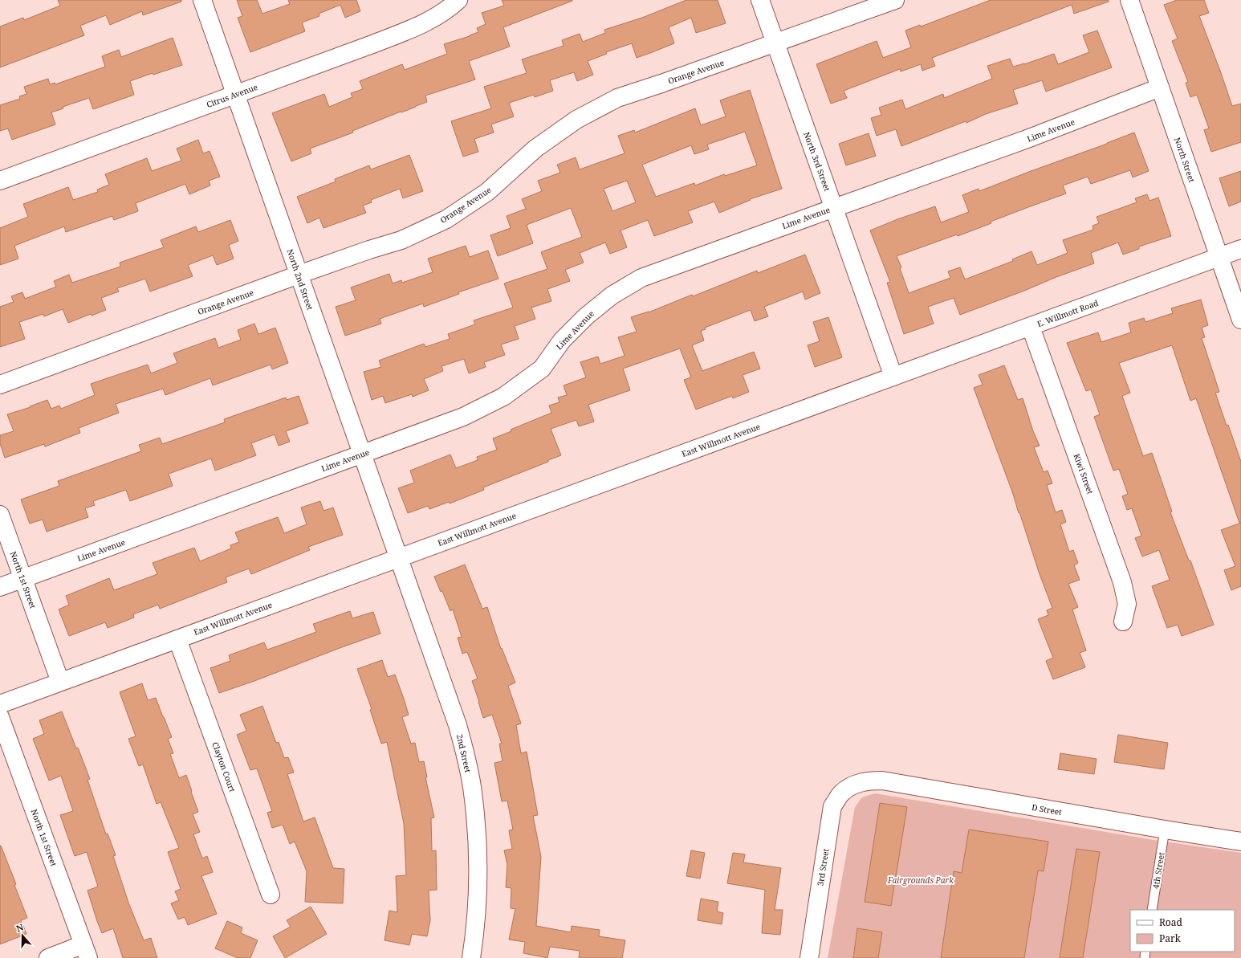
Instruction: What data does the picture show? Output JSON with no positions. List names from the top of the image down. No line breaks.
{"streets":{"street":["Orange Avenue","Citrus Avenue","Lime Avenue","North Street","North 3rd Street","North 2nd Street","E. Willmott Road","East Willmott Avenue","Kiwi Street","North 1st Street","2nd Street","Clayton Court","D Street","3rd Street"],"lane":["4th Street"]},"crossings":[["Orange Avenue","North 3rd Street"],["Orange Avenue","North 2nd Street"],["Citrus Avenue","North 2nd Street"],["Lime Avenue","North Street"],["Lime Avenue","North 3rd Street"],["Lime Avenue","North 2nd Street"],["Lime Avenue","North 1st Street"],["North Street","E. Willmott Road"],["North 3rd Street","E. Willmott Road"],["North 3rd Street","East Willmott Avenue"],["North 2nd Street","East Willmott Avenue"],["North 2nd Street","2nd Street"],["E. Willmott Road","East Willmott Avenue"],["E. Willmott Road","Kiwi Street"],["East Willmott Avenue","North 1st Street"],["East Willmott Avenue","2nd Street"],["East Willmott Avenue","Clayton Court"],["D Street","3rd Street"],["D Street","4th Street"]],"parks":["Fairgrounds Park"],"legend":["Road","Park"],"north":"top"}
